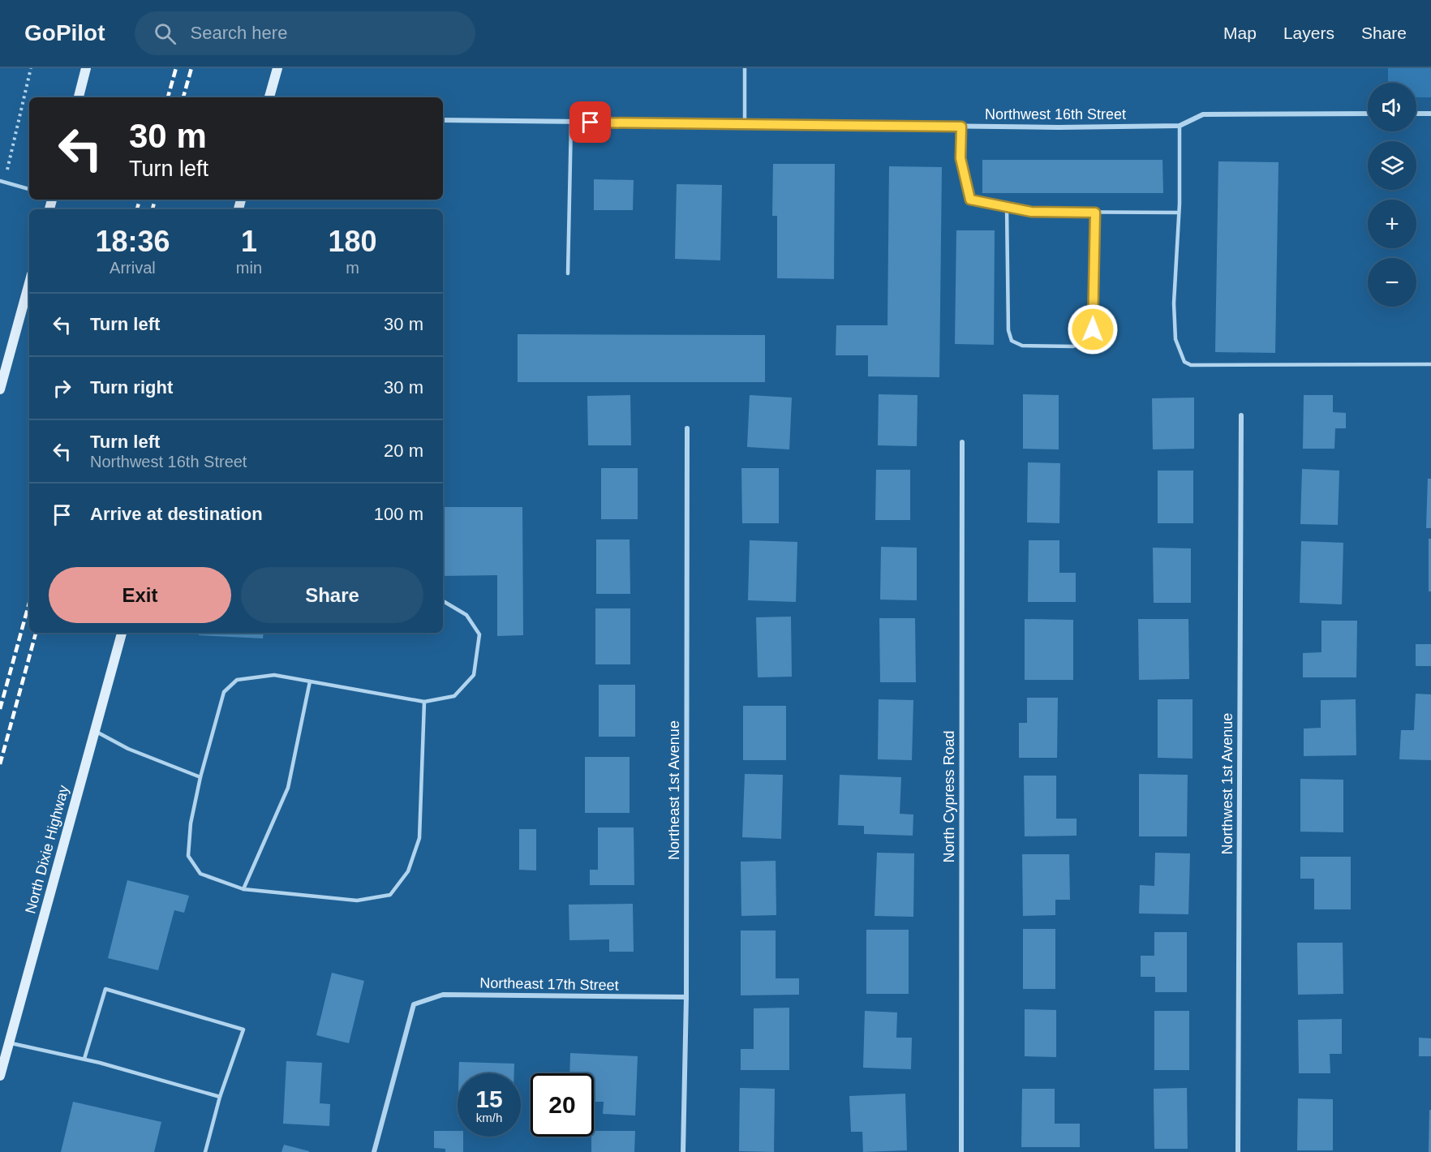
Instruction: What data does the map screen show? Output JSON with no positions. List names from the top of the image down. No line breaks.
{"streets":{"main road":["North Dixie Highway"],"street":["Northwest 16th Street","Northwest 1st Avenue","Northeast 1st Avenue","North Cypress Road","Northeast 17th Street"]},"crossings":[["Northeast 1st Avenue","Northeast 17th Street"]],"page":{"header":"GoPilot","search":"Search here","nav":["Map","Layers","Share"],"map_buttons":["+","−"],"turn":["30 m","Turn left"],"eta":["18:36","Arrival","1","min","180","m"],"list":[{"name":"Turn left","value":"30 m"},{"name":"Turn right","value":"30 m"},{"name":"Turn left","note":"Northwest 16th Street","value":"20 m"},{"name":"Arrive at destination","value":"100 m"}],"buttons":["Exit","Share"],"speed":"15 km/h","limit":"20"}}
